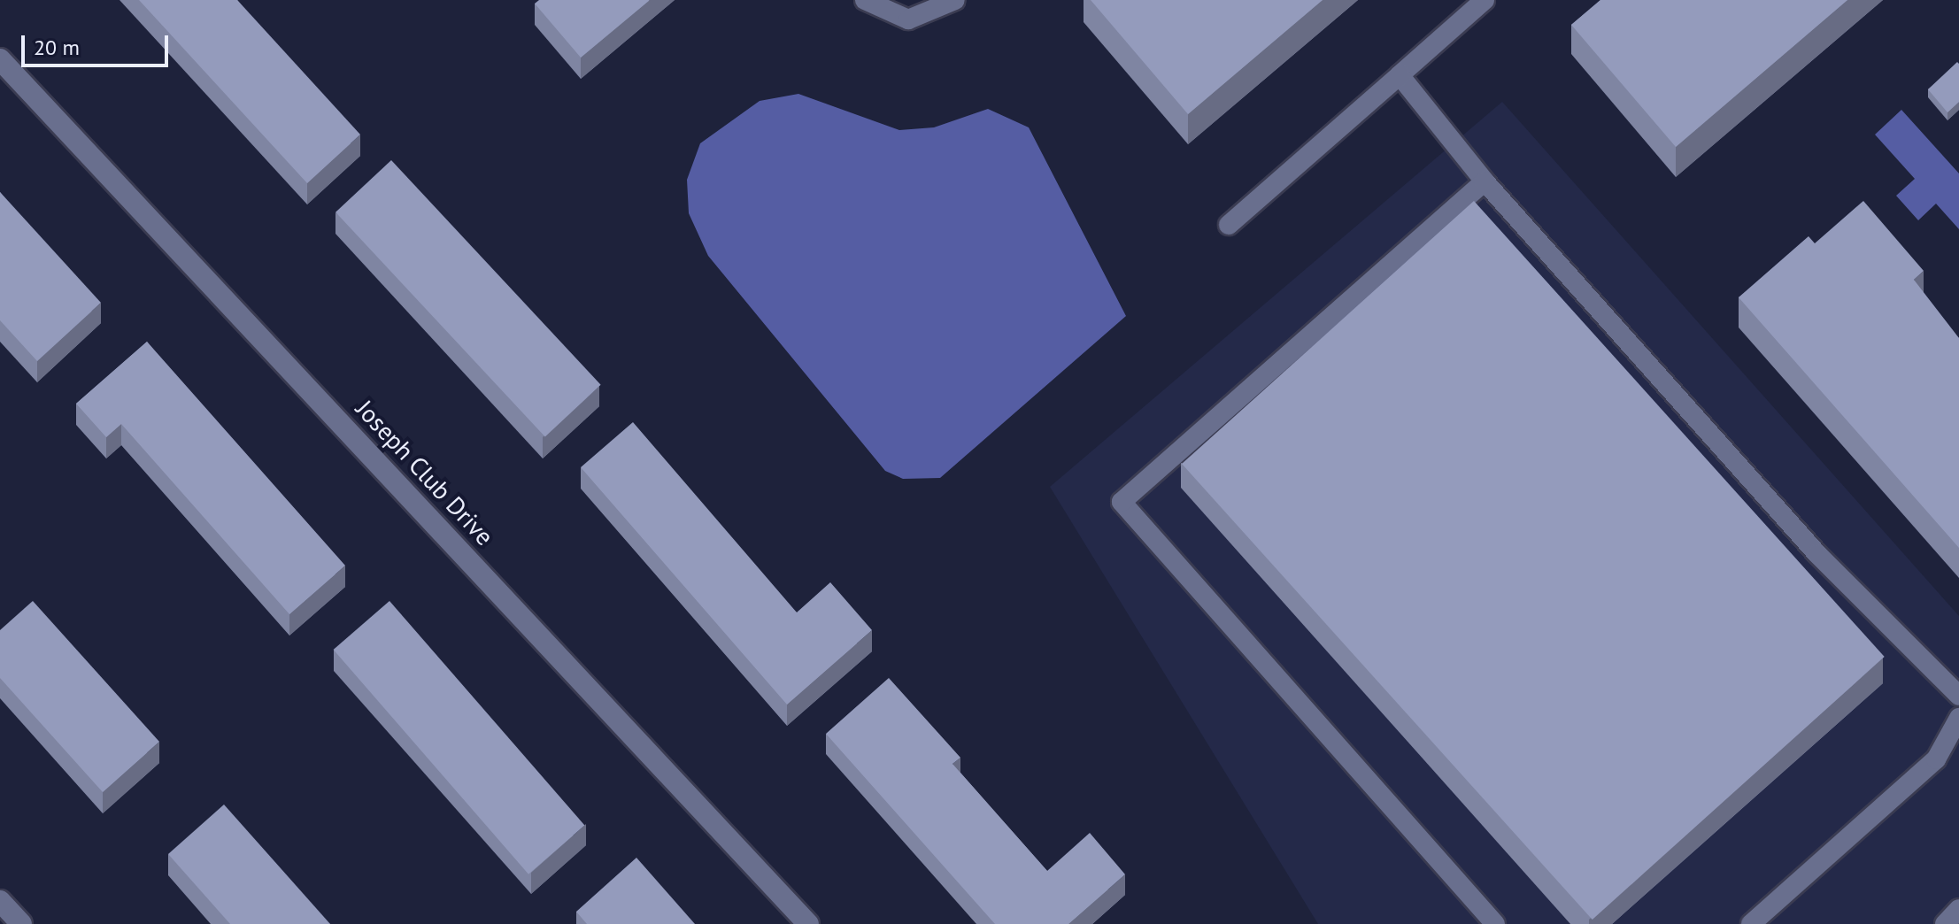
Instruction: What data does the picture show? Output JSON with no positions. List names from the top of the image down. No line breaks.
{"streets":{"street":["Joseph Club Drive"]},"scale_bar":"20 m"}
